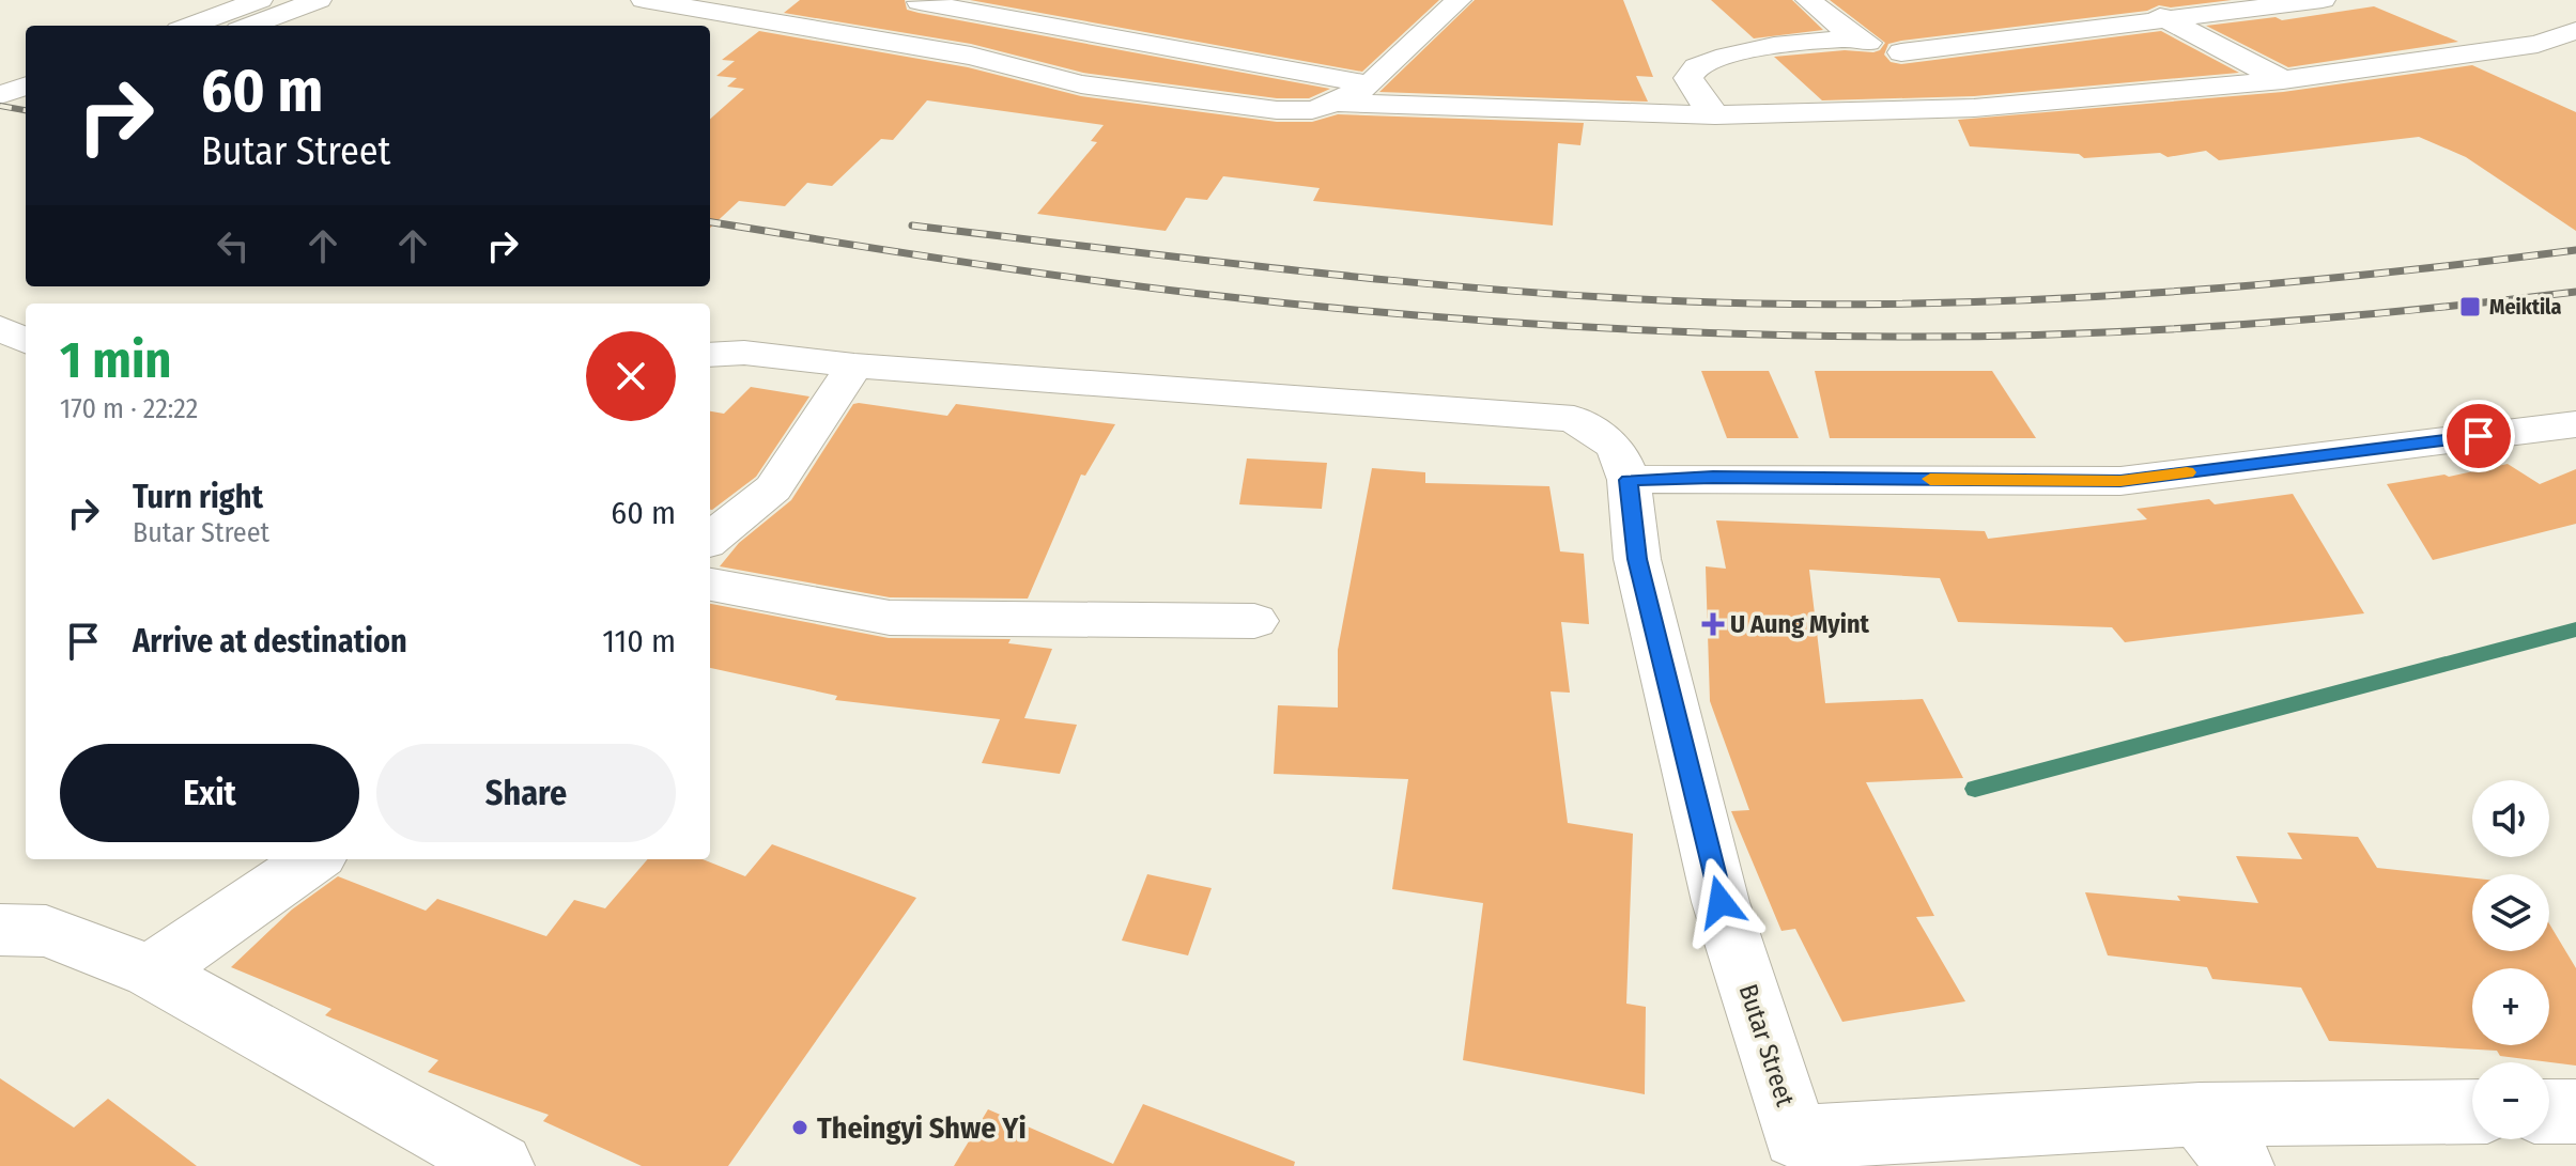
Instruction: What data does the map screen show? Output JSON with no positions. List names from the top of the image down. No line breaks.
{"streets":{"main road":["Butar Street"]},"places":{"transit":["Meiktila"],"health":["U Aung Myint"],"other":["Theingyi Shwe Yi"]},"page":{"turn":["60 m","Butar Street"],"heading":["1 min","170 m · 22:22"],"list":[{"name":"Turn right","note":"Butar Street","value":"60 m"},{"name":"Arrive at destination","value":"110 m"}],"buttons":["Exit","Share"],"map_buttons":["+","−"]}}
